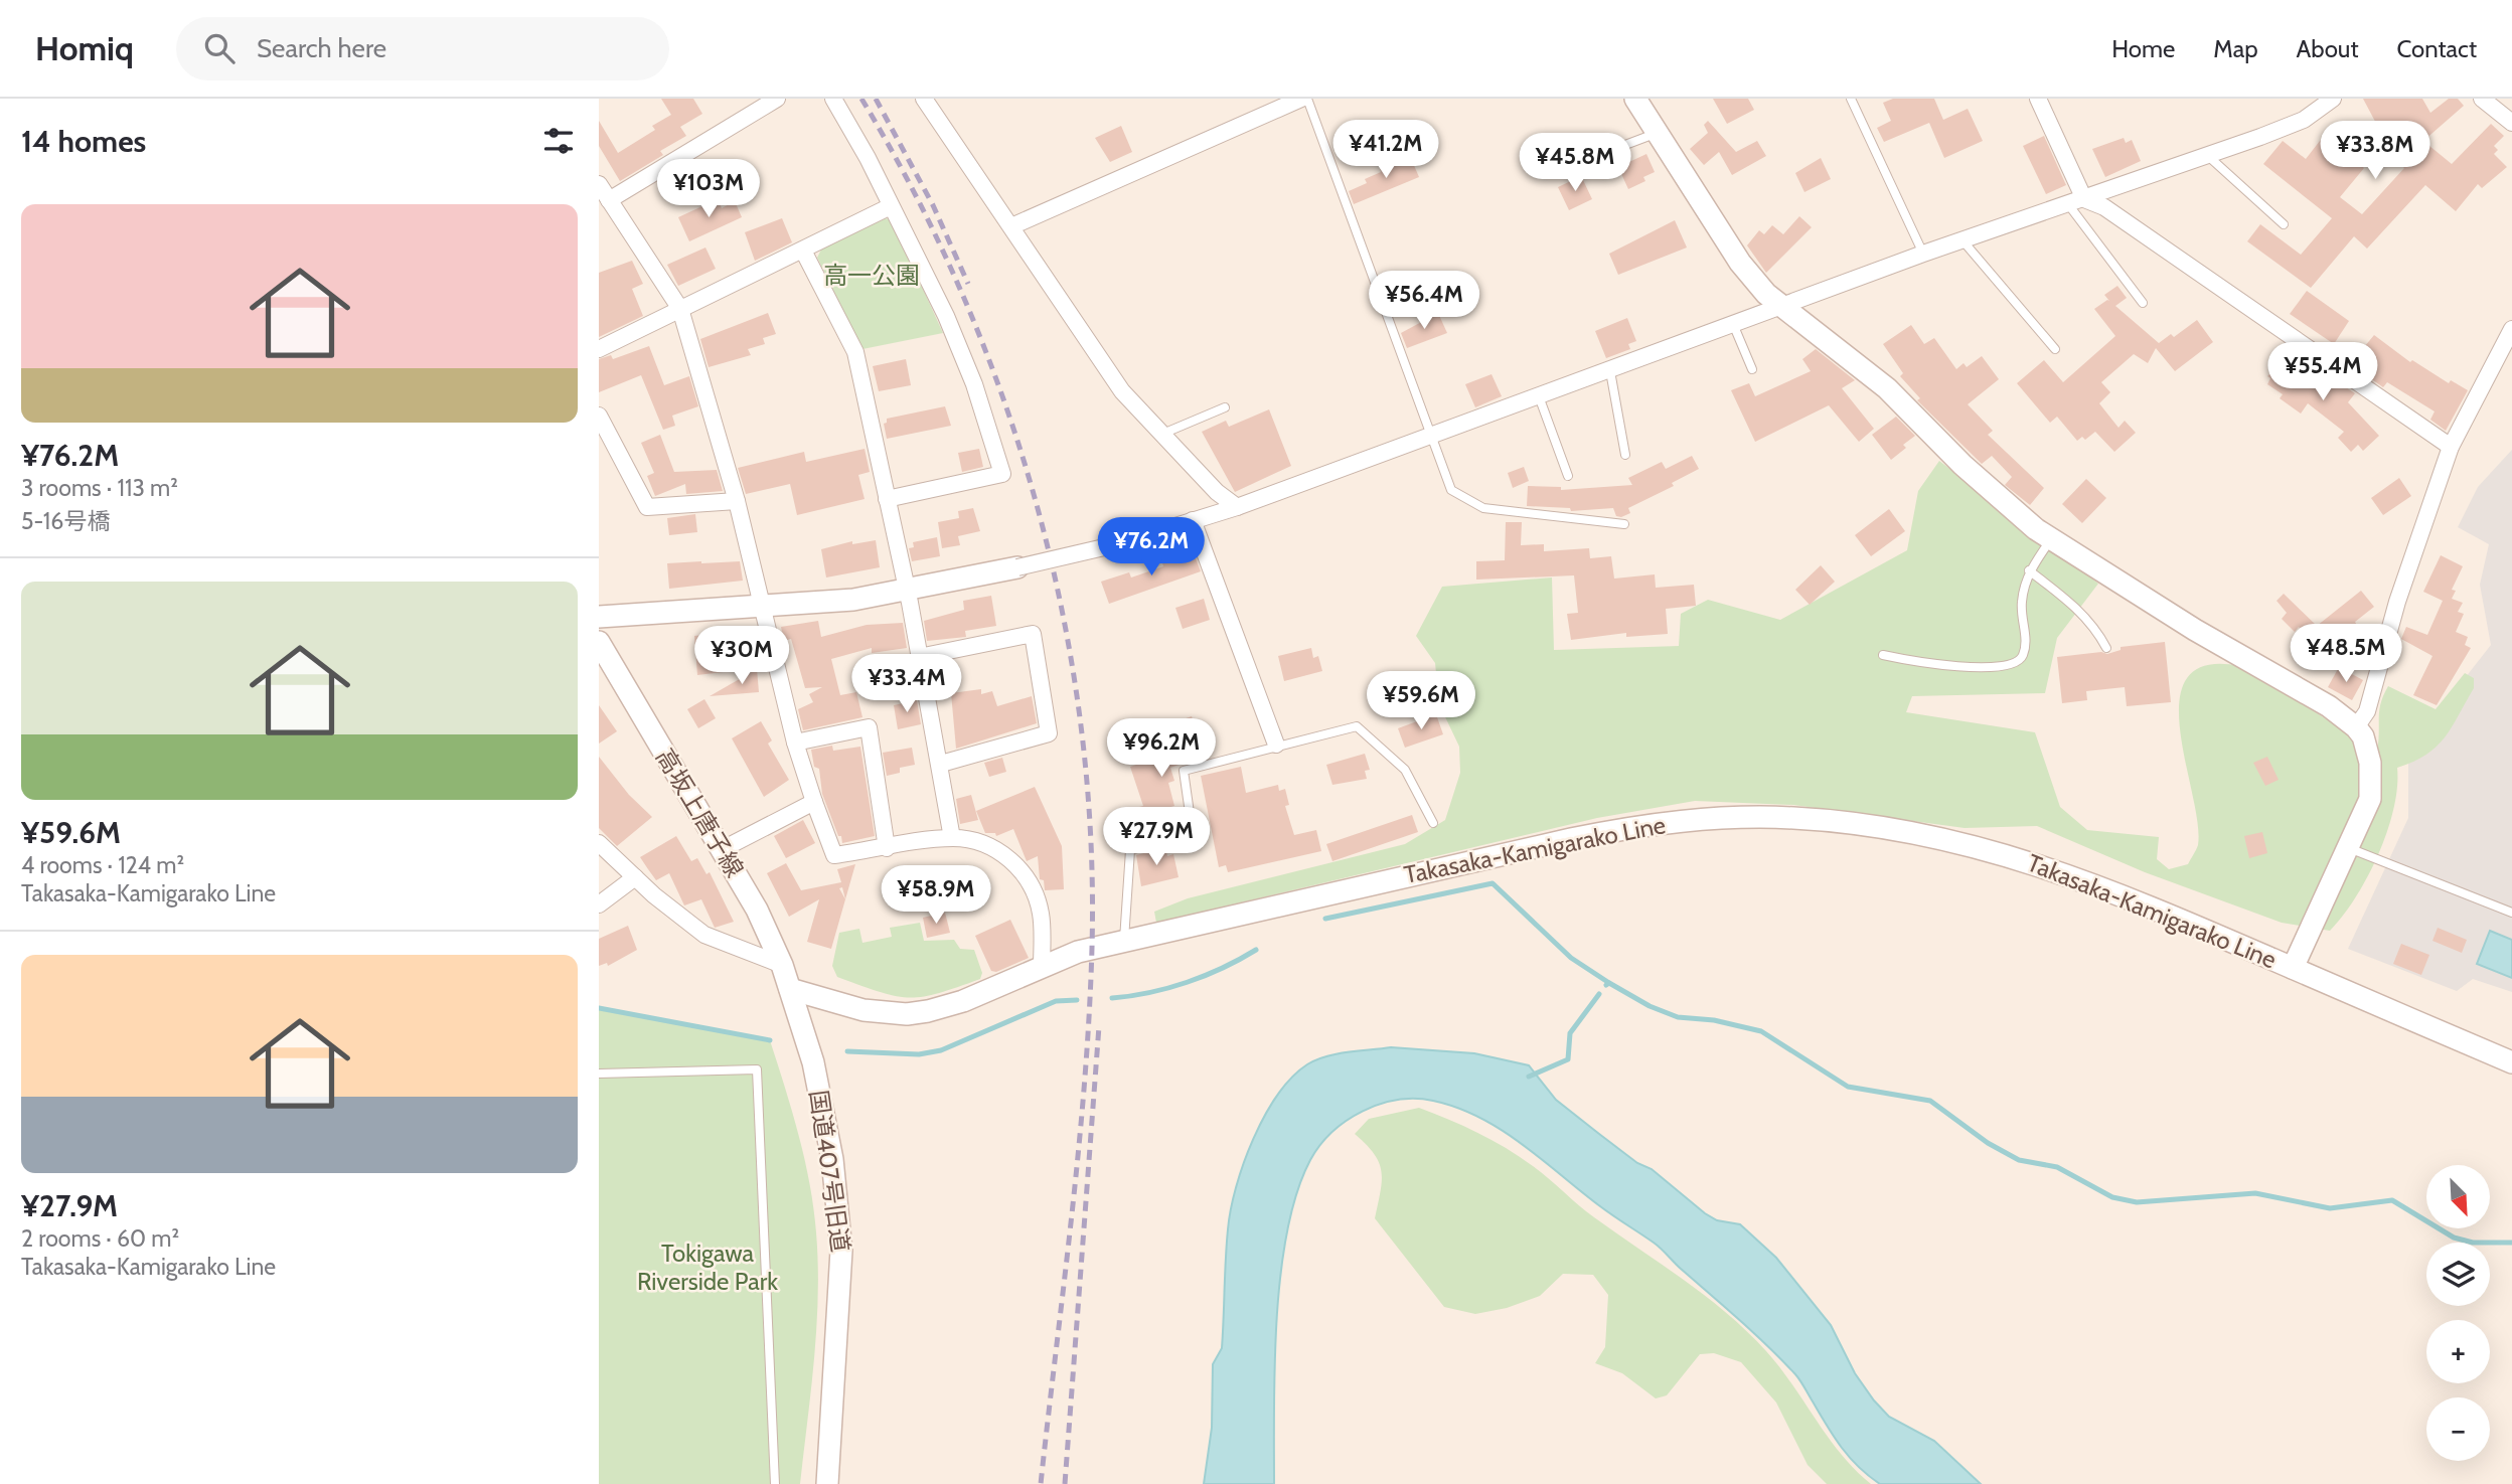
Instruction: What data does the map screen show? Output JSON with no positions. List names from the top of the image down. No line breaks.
{"streets":{"main road":["高坂上唐子線","Takasaka-Kamigarako Line","国道407号旧道"]},"crossings":[["高坂上唐子線","Takasaka-Kamigarako Line"],["高坂上唐子線","国道407号旧道"],["Takasaka-Kamigarako Line","国道407号旧道"]],"parks":["高一公園","Tokigawa Riverside Park"],"north":"bottom right","page":{"header":"Homiq","search":"Search here","nav":["Home","Map","About","Contact"],"heading":"14 homes","price":["¥41.2M","¥33.8M","¥45.8M","¥103M","¥56.4M","¥55.4M","¥76.2M","¥48.5M","¥30M","¥33.4M","¥59.6M","¥96.2M","¥27.9M","¥58.9M"],"list":[{"name":"¥76.2M","note":"3 rooms · 113 m² · 5-16号橋"},{"name":"¥59.6M","note":"4 rooms · 124 m² · Takasaka-Kamigarako Line"},{"name":"¥27.9M","note":"2 rooms · 60 m² · Takasaka-Kamigarako Line"}],"map_buttons":["+","−"]}}
